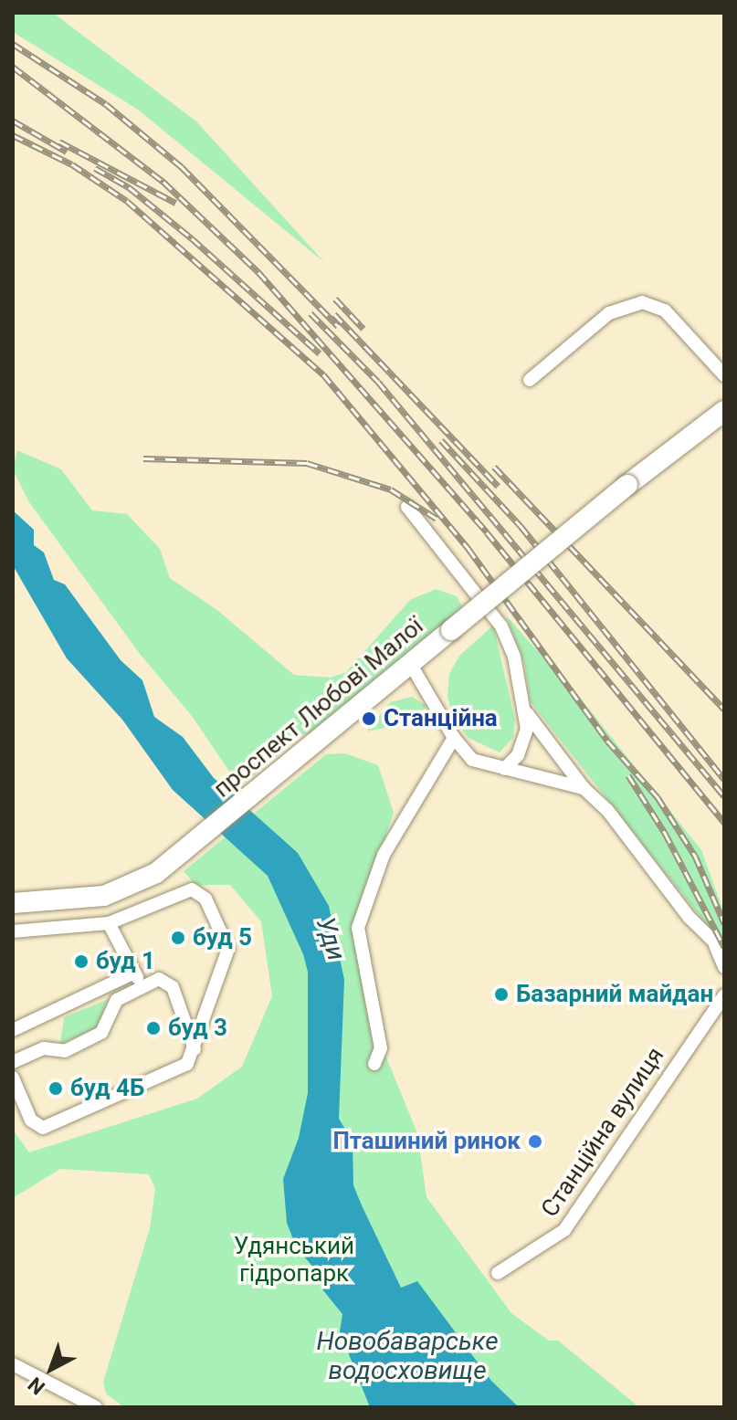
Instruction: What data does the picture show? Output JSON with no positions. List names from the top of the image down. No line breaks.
{"streets":{"main road":["проспект Любові Малої"],"street":["Станційна вулиця"]},"water":["Уди","Новобаварське водосховище"],"parks":["Удянський гідропарк"],"places":["Станційна","буд 5","буд 1","Базарний майдан","буд 3","буд 4Б","Пташиний ринок"],"north":"bottom left"}
